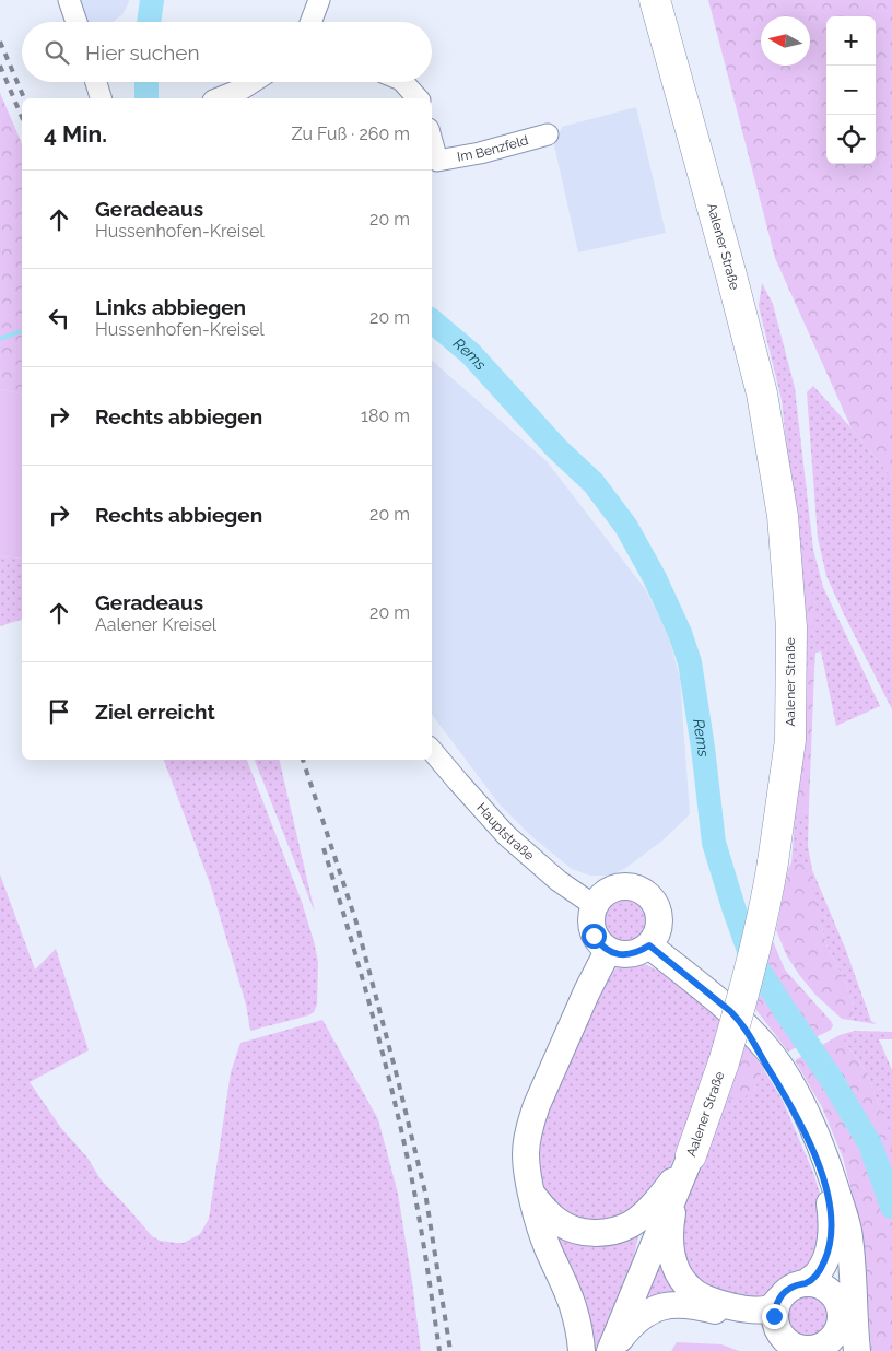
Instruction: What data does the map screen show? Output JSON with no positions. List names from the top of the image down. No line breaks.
{"streets":{"highway":["Aalener Straße"],"street":["Im Benzfeld","Hauptstraße"]},"water":["Rems"],"north":"left","page":{"map_buttons":["+","−"],"search":"Hier suchen","heading":["4 Min.","Zu Fuß · 260 m"],"list":[["Geradeaus","Hussenhofen-Kreisel","20 m"],["Links abbiegen","Hussenhofen-Kreisel","20 m"],["Rechts abbiegen","180 m"],["Rechts abbiegen","20 m"],["Geradeaus","Aalener Kreisel","20 m"],"Ziel erreicht"]}}
